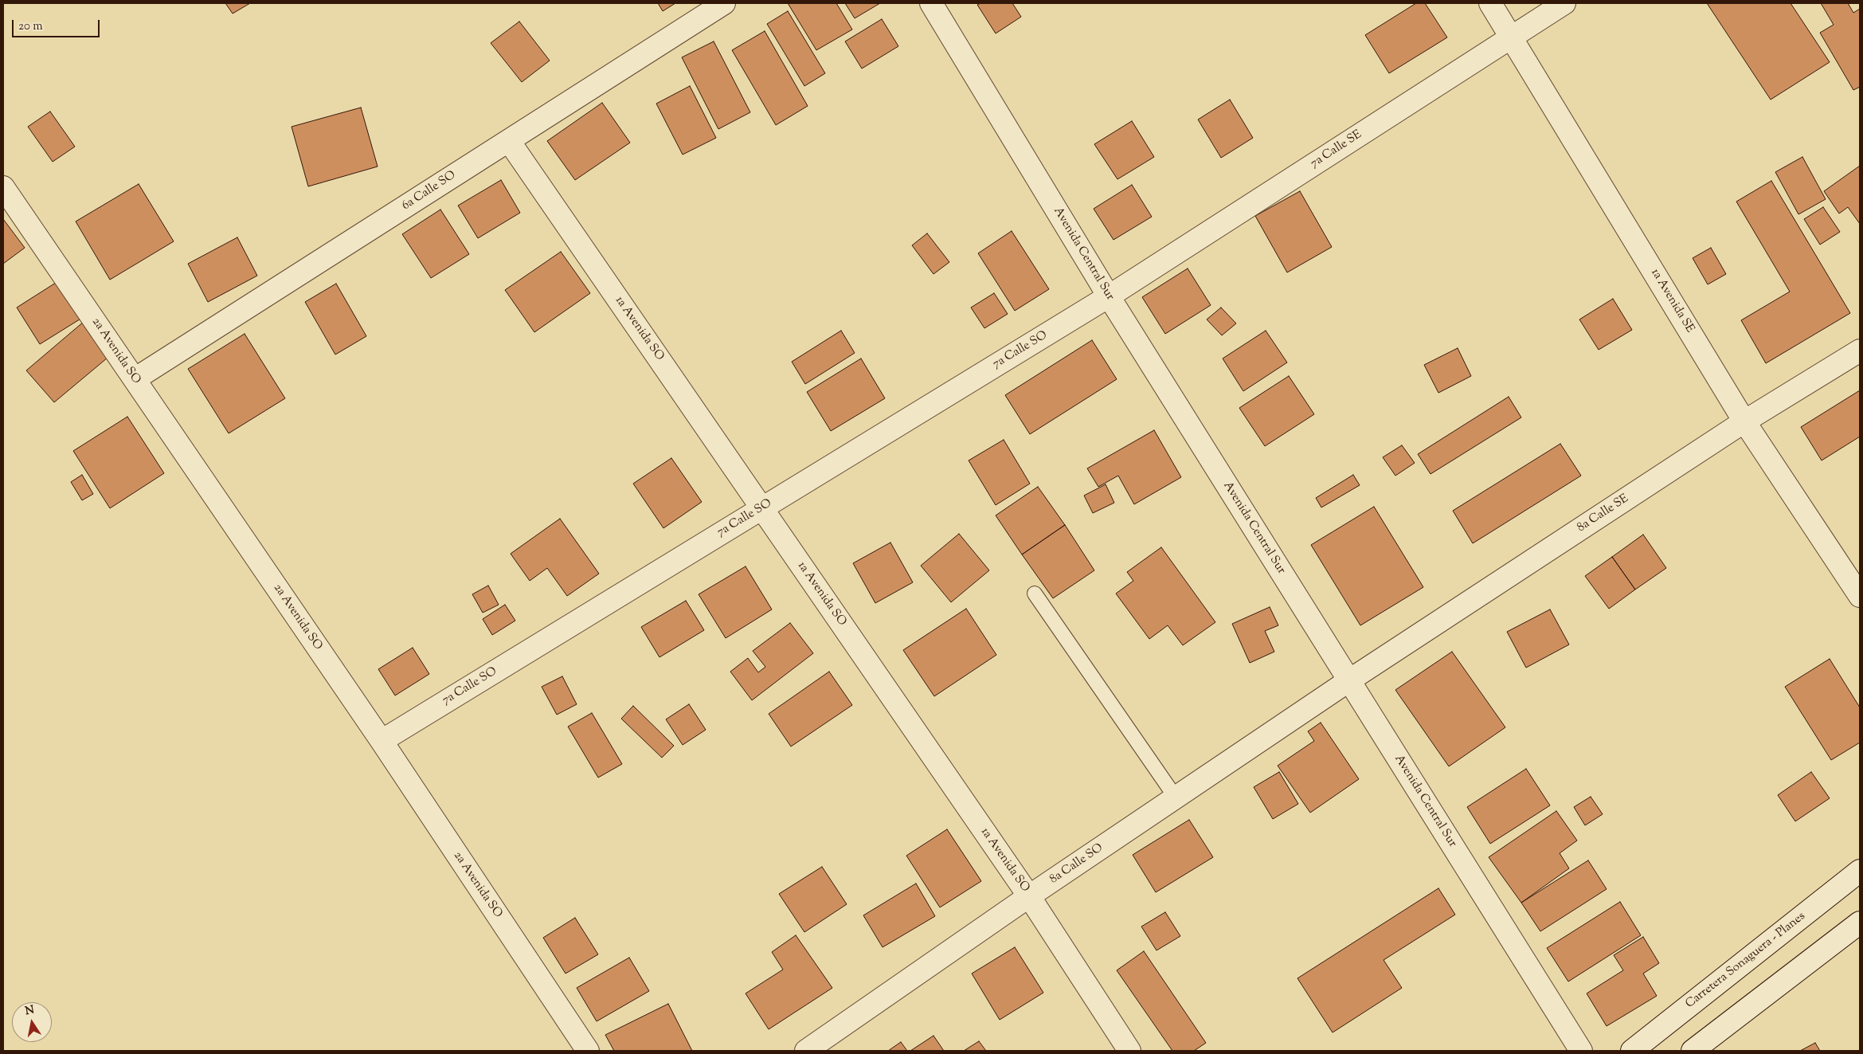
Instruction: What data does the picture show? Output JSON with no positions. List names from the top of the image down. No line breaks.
{"streets":{"street":["7a Calle SE","6a Calle SO","Avenida Central Sur","1a Avenida SE","1a Avenida SO","7a Calle SO","2a Avenida SO","8a Calle SE","8a Calle SO","Carretera Sonaguera - Planes"]},"crossings":[["7a Calle SE","Avenida Central Sur"],["7a Calle SE","1a Avenida SE"],["7a Calle SE","7a Calle SO"],["6a Calle SO","1a Avenida SO"],["6a Calle SO","2a Avenida SO"],["Avenida Central Sur","7a Calle SO"],["Avenida Central Sur","8a Calle SE"],["Avenida Central Sur","8a Calle SO"],["1a Avenida SE","8a Calle SE"],["1a Avenida SO","7a Calle SO"],["1a Avenida SO","8a Calle SO"],["7a Calle SO","2a Avenida SO"],["8a Calle SE","8a Calle SO"]],"scale_bar":"20 m","north":"top"}
